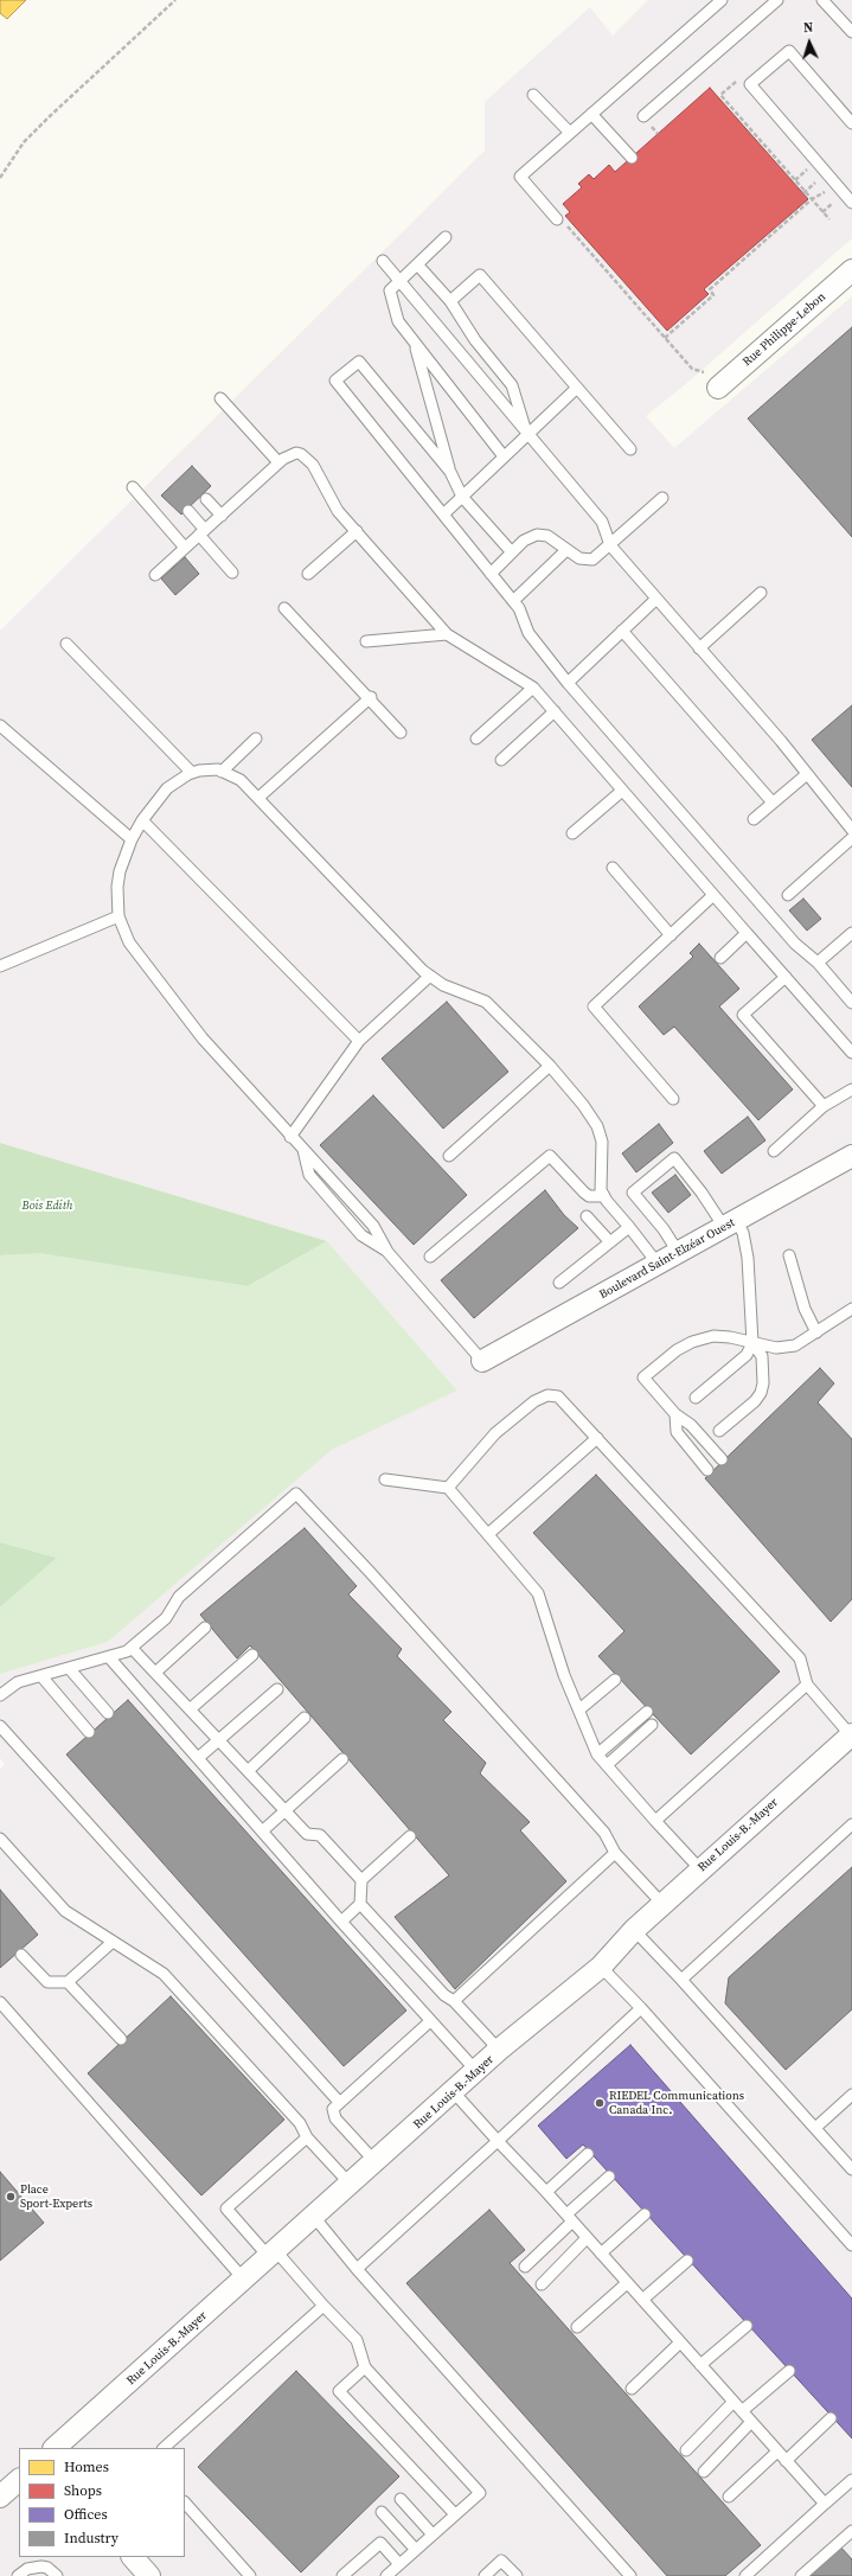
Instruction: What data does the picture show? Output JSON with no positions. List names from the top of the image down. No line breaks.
{"streets":{"street":["Rue Philippe-Lebon","Boulevard Saint-Elzéar Ouest","Rue Louis-B.-Mayer"]},"parks":["Bois Edith"],"places":["RIEDEL Communications Canada Inc.","Place Sport-Experts"],"legend":["Homes","Shops","Offices","Industry"],"north":"top"}
